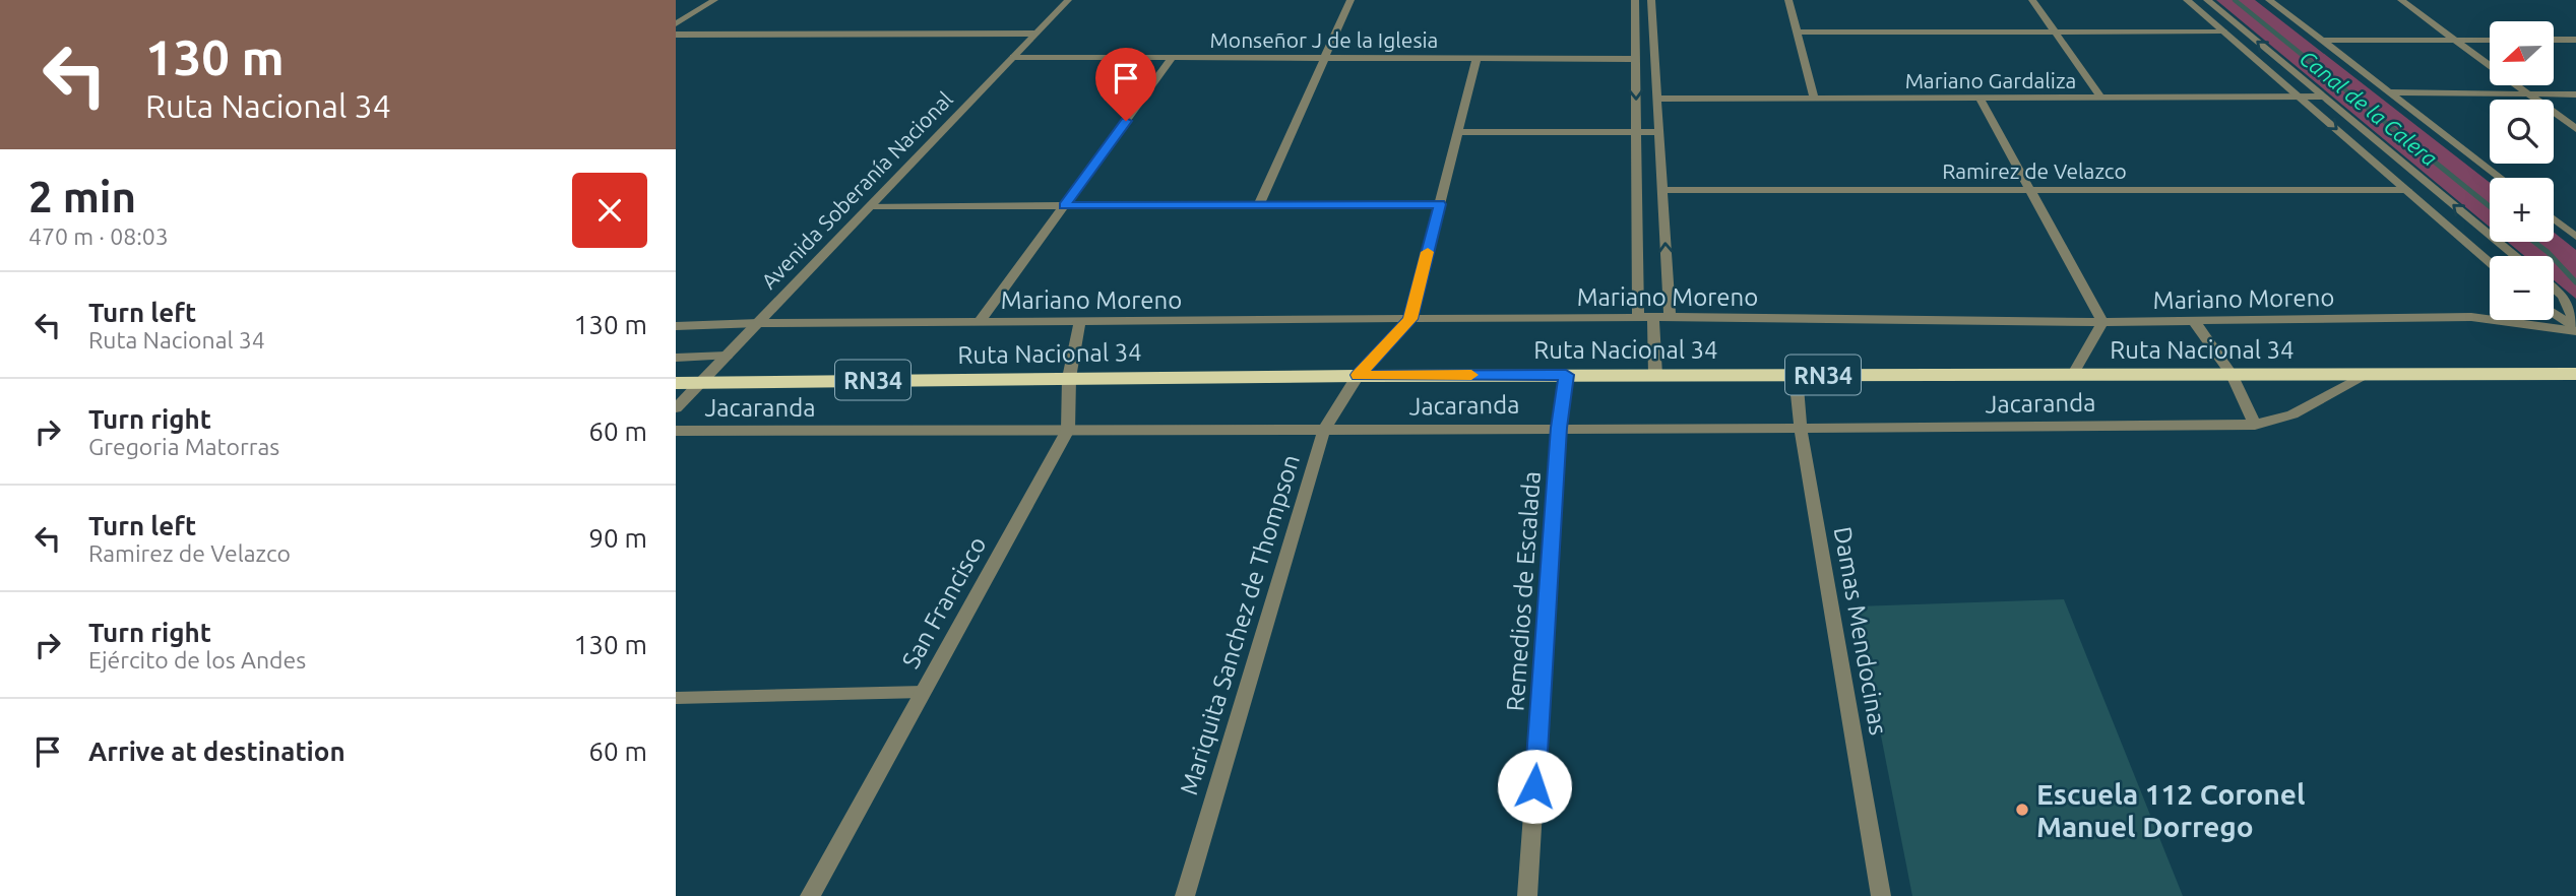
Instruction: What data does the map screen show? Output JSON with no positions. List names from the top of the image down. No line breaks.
{"streets":{"highway":["Ruta Nacional 34","RN34"],"street":["Monseñor J de la Iglesia","Mariano Gardaliza","Ramirez de Velazco","Avenida Soberanía Nacional","Mariano Moreno","Jacaranda","Remedios de Escalada","San Francisco","Mariquita Sanchez de Thompson","Damas Mendocinas"]},"crossings":[["Monseñor J de la Iglesia","Avenida Soberanía Nacional"],["Avenida Soberanía Nacional","Mariano Moreno"],["Avenida Soberanía Nacional","Ruta Nacional 34"],["Mariano Moreno","San Francisco"],["Mariano Moreno","Mariquita Sanchez de Thompson"],["Ruta Nacional 34","Jacaranda"],["Ruta Nacional 34","Remedios de Escalada"],["Ruta Nacional 34","San Francisco"],["Ruta Nacional 34","Mariquita Sanchez de Thompson"],["Ruta Nacional 34","Damas Mendocinas"],["Jacaranda","Remedios de Escalada"],["Jacaranda","San Francisco"],["Jacaranda","Mariquita Sanchez de Thompson"],["Jacaranda","Damas Mendocinas"]],"water":["Canal de la Calera"],"places":["Escuela 112 Coronel Manuel Dorrego"],"north":"left","page":{"turn":["130 m","Ruta Nacional 34"],"map_buttons":["+","−"],"heading":["2 min","470 m · 08:03"],"list":[{"name":"Turn left","note":"Ruta Nacional 34","value":"130 m"},{"name":"Turn right","note":"Gregoria Matorras","value":"60 m"},{"name":"Turn left","note":"Ramirez de Velazco","value":"90 m"},{"name":"Turn right","note":"Ejército de los Andes","value":"130 m"},{"name":"Arrive at destination","value":"60 m"}]}}
